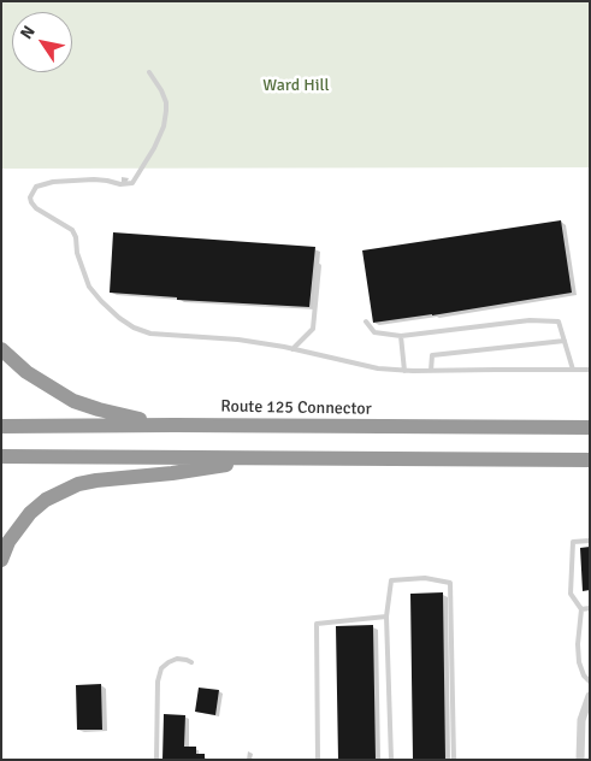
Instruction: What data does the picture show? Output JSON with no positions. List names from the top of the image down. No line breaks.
{"streets":{"highway":["Route 125 Connector"]},"parks":["Ward Hill"],"north":"top left"}
